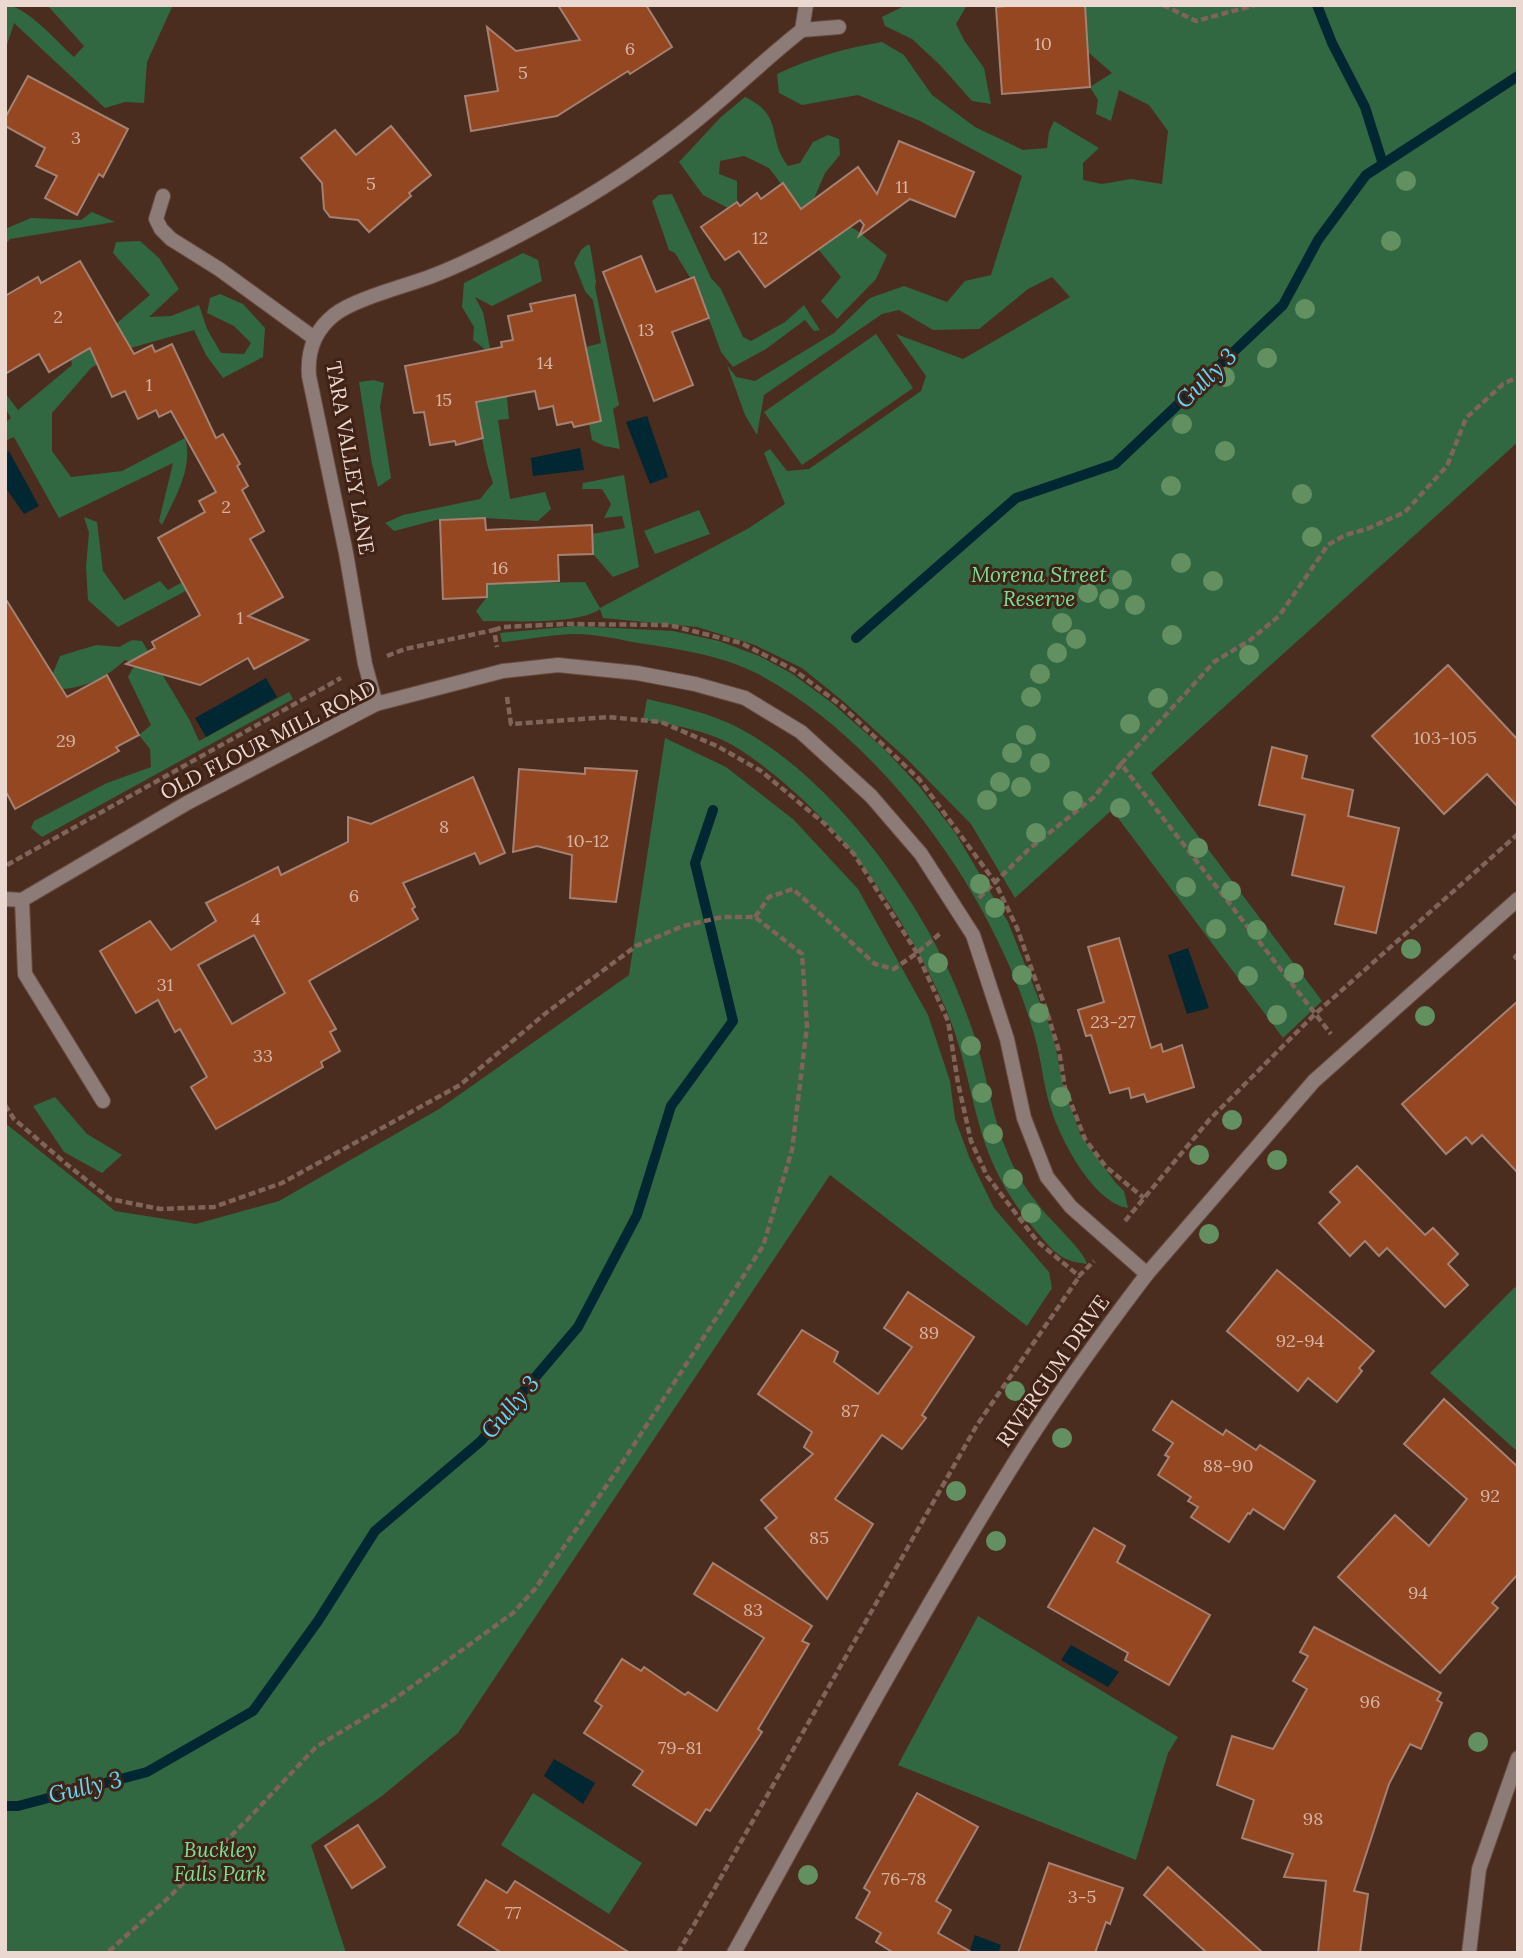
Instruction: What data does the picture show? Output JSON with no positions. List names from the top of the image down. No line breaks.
{"streets":{"street":["TARA VALLEY LANE","OLD FLOUR MILL ROAD","RIVERGUM DRIVE"]},"crossings":[["TARA VALLEY LANE","OLD FLOUR MILL ROAD"],["OLD FLOUR MILL ROAD","RIVERGUM DRIVE"]],"water":["Gully 3"],"parks":["Morena Street Reserve","Buckley Falls Park"],"house_numbers":["10","6","5","3","5","11","12","2","13","14","1","15","2","16","1","103-105","29","8","10-12","6","4","31","23-27","33","89","92-94","87","88-90","92","85","94","83","96","79-81","98","76-78","3-5","77"]}
